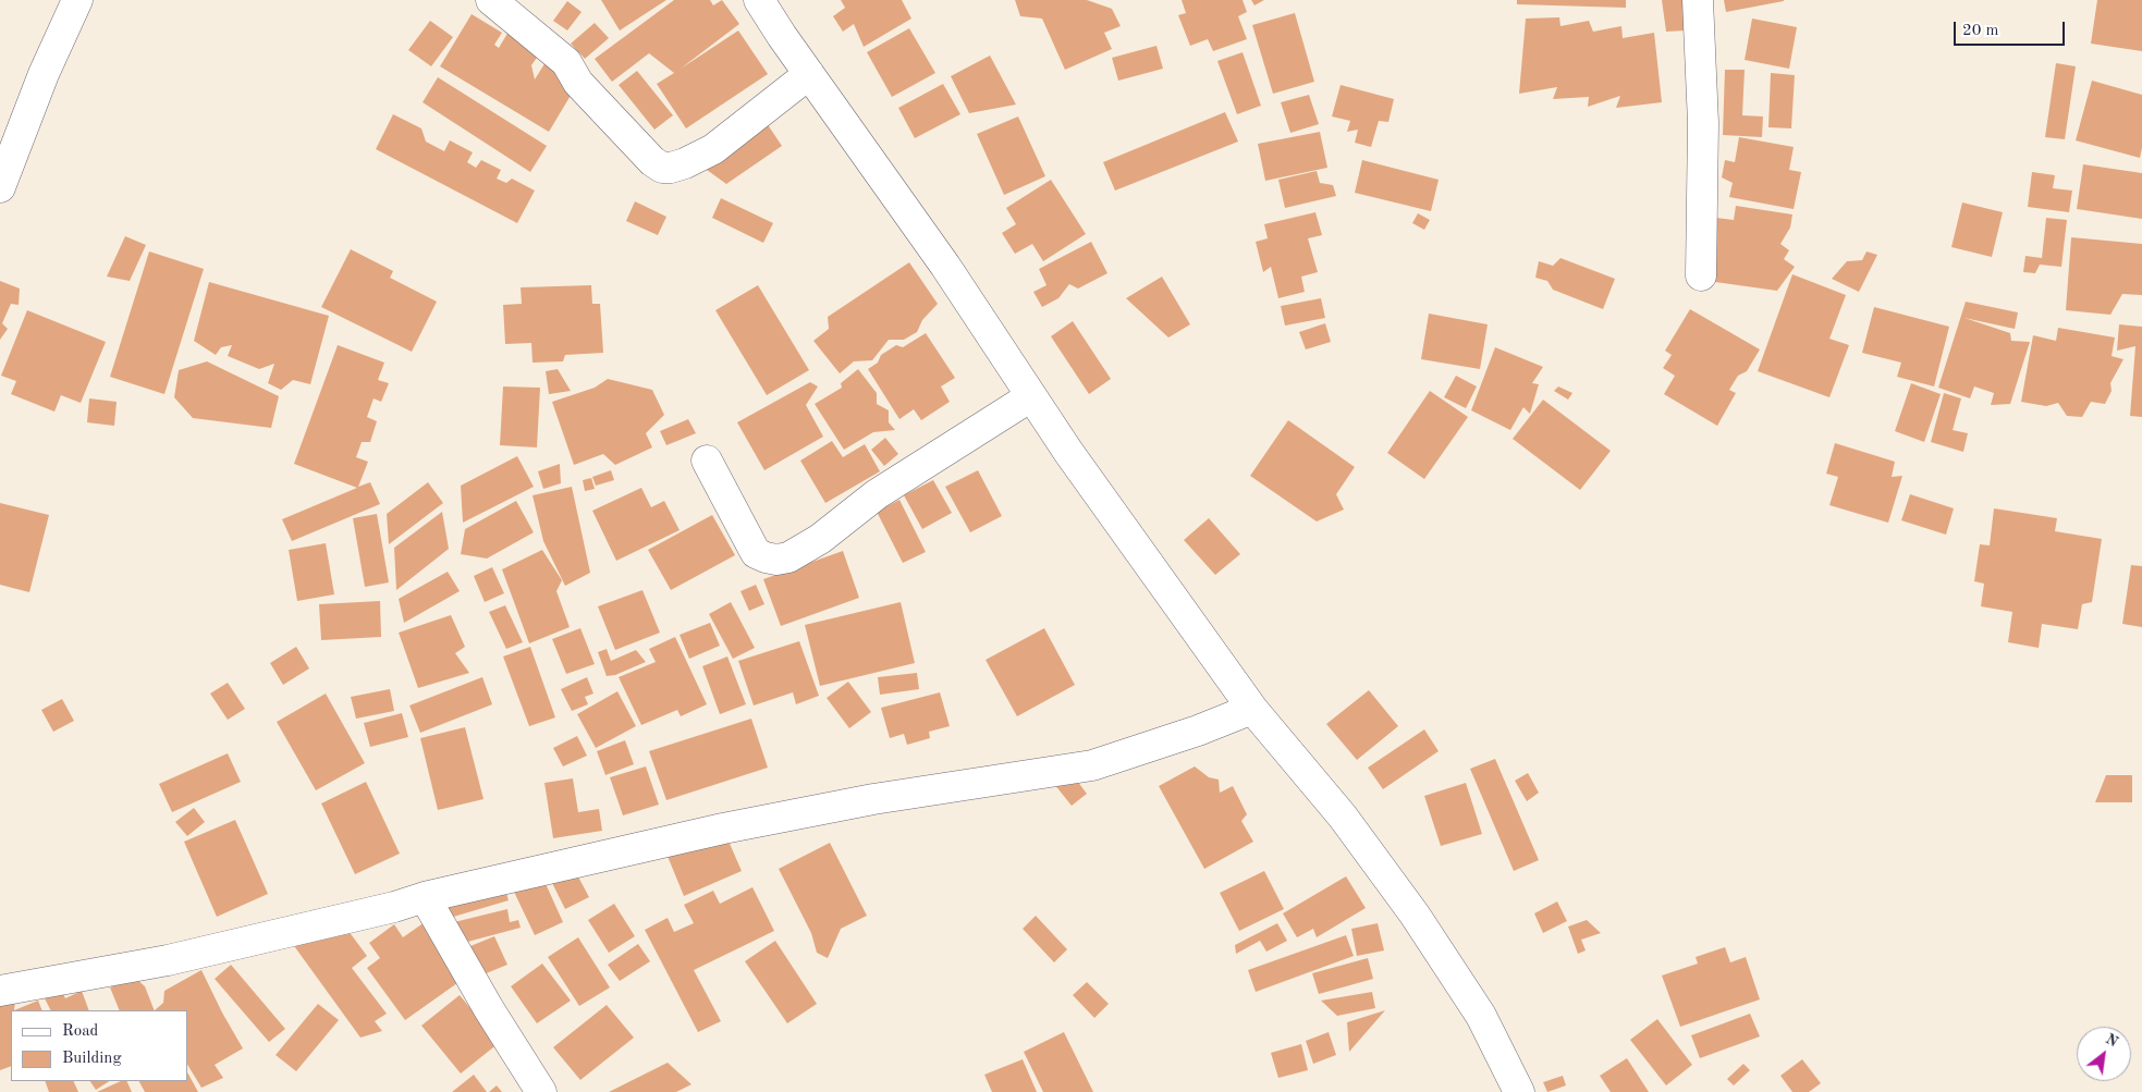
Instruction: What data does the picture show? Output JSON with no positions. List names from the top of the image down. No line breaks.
{"legend":["Road","Building"],"scale_bar":"20 m","north":"top right"}
